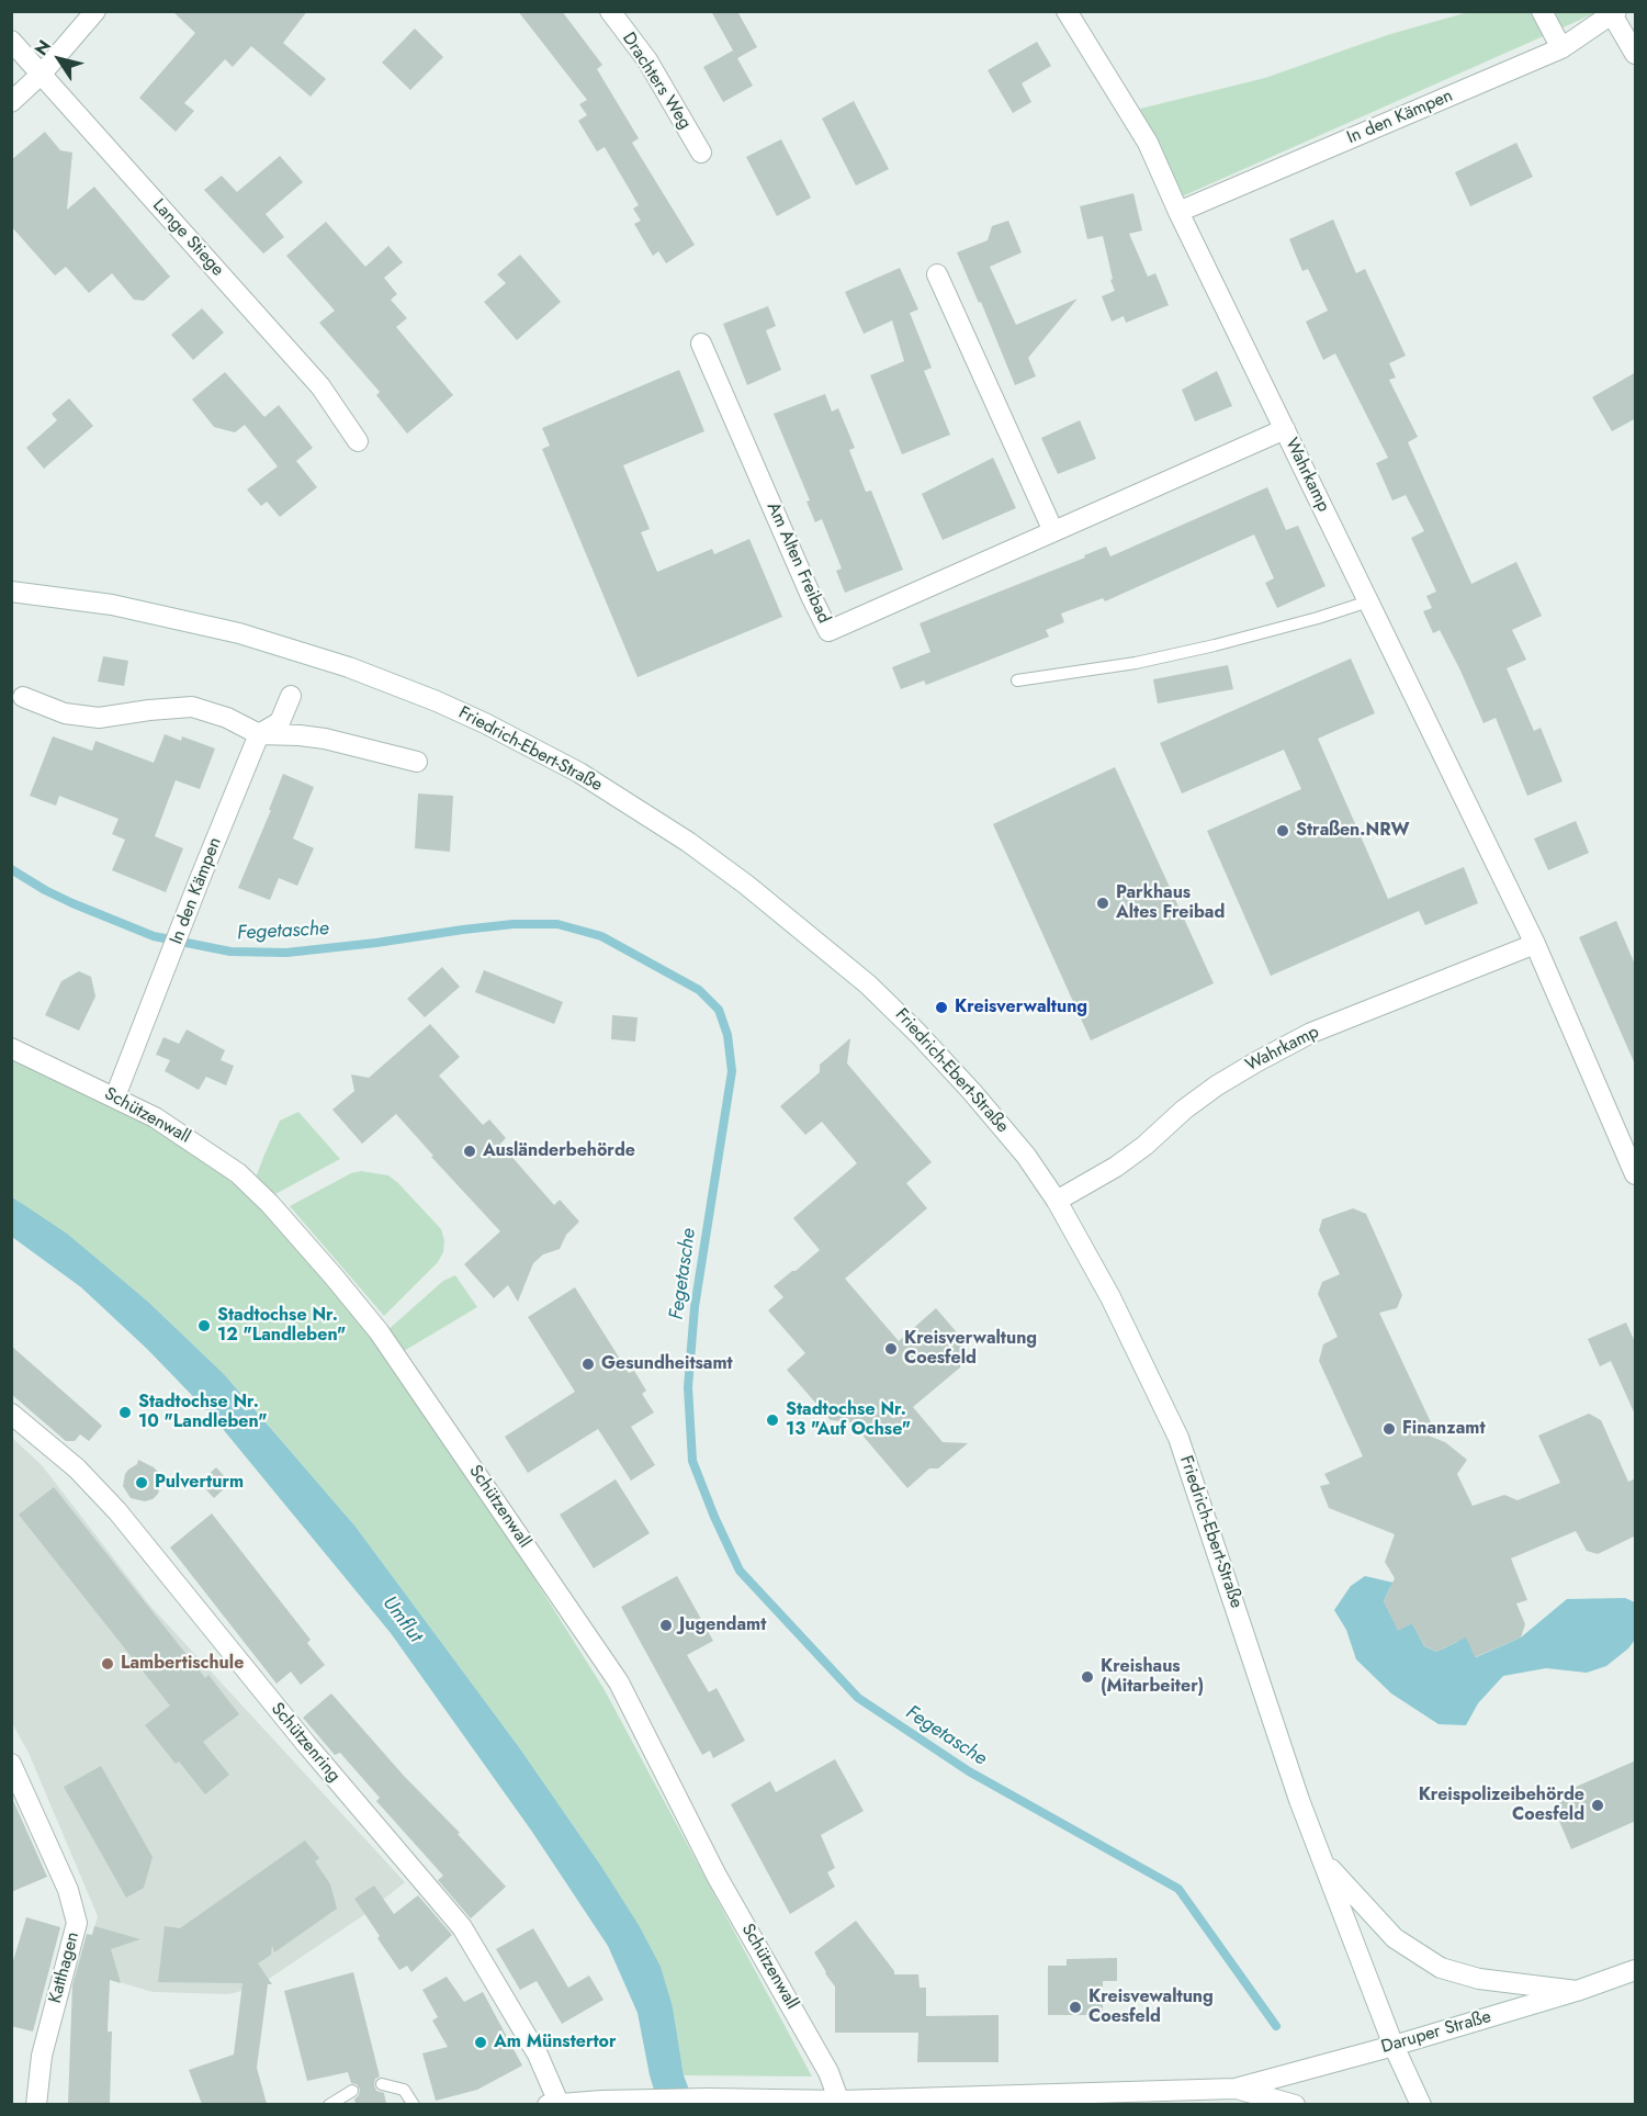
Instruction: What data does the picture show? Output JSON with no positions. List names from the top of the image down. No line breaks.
{"streets":{"street":["Drachters Weg","In den Kämpen","Lange Stiege","Wahrkamp","Am Alten Freibad","Friedrich-Ebert-Straße","Schützenwall","Schützenring","Katthagen","Daruper Straße"]},"crossings":[["In den Kämpen","Wahrkamp"],["In den Kämpen","Schützenwall"],["Wahrkamp","Am Alten Freibad"],["Wahrkamp","Friedrich-Ebert-Straße"],["Friedrich-Ebert-Straße","Daruper Straße"],["Schützenwall","Daruper Straße"],["Schützenring","Daruper Straße"]],"water":["Fegetasche","Umflut"],"places":["Straßen.NRW","Parkhaus Altes Freibad","Kreisverwaltung","Ausländerbehörde","Stadtochse Nr. 12 \"Landleben\"","Kreisverwaltung Coesfeld","Gesundheitsamt","Stadtochse Nr. 10 \"Landleben\"","Stadtochse Nr. 13 \"Auf Ochse\"","Finanzamt","Pulverturm","Jugendamt","Lambertischule","Kreishaus (Mitarbeiter)","Kreispolizeibehörde Coesfeld","Kreisvewaltung Coesfeld","Am Münstertor"],"north":"top left"}
